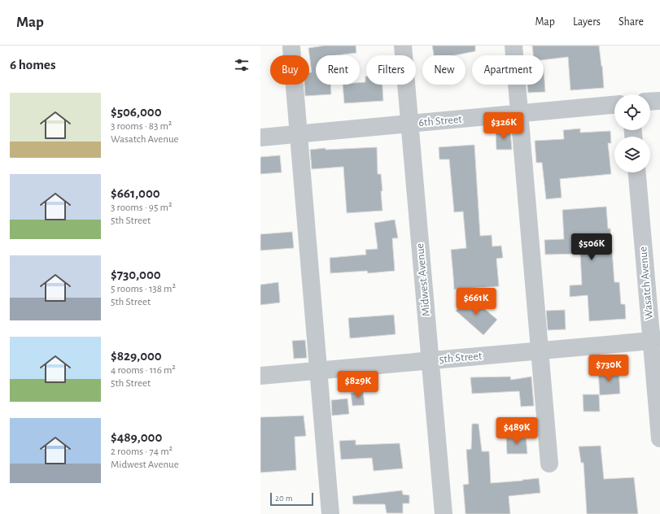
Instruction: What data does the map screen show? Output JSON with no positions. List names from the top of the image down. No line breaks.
{"streets":{"street":["6th Street","Midwest Avenue","Wasatch Avenue","5th Street"]},"crossings":[["6th Street","Midwest Avenue"],["Midwest Avenue","5th Street"],["Wasatch Avenue","5th Street"]],"scale_bar":"20 m","page":{"header":"Map","nav":["Map","Layers","Share"],"heading":"6 homes","chip":["Buy","Rent","Filters","New","Apartment"],"list":[{"name":"$506,000","note":"3 rooms · 83 m² · Wasatch Avenue"},{"name":"$661,000","note":"3 rooms · 95 m² · 5th Street"},{"name":"$730,000","note":"5 rooms · 138 m² · 5th Street"},{"name":"$829,000","note":"4 rooms · 116 m² · 5th Street"},{"name":"$489,000","note":"2 rooms · 74 m² · Midwest Avenue"}],"price":["$326K","$506K","$661K","$730K","$829K","$489K"],"scale":"20 m"}}
